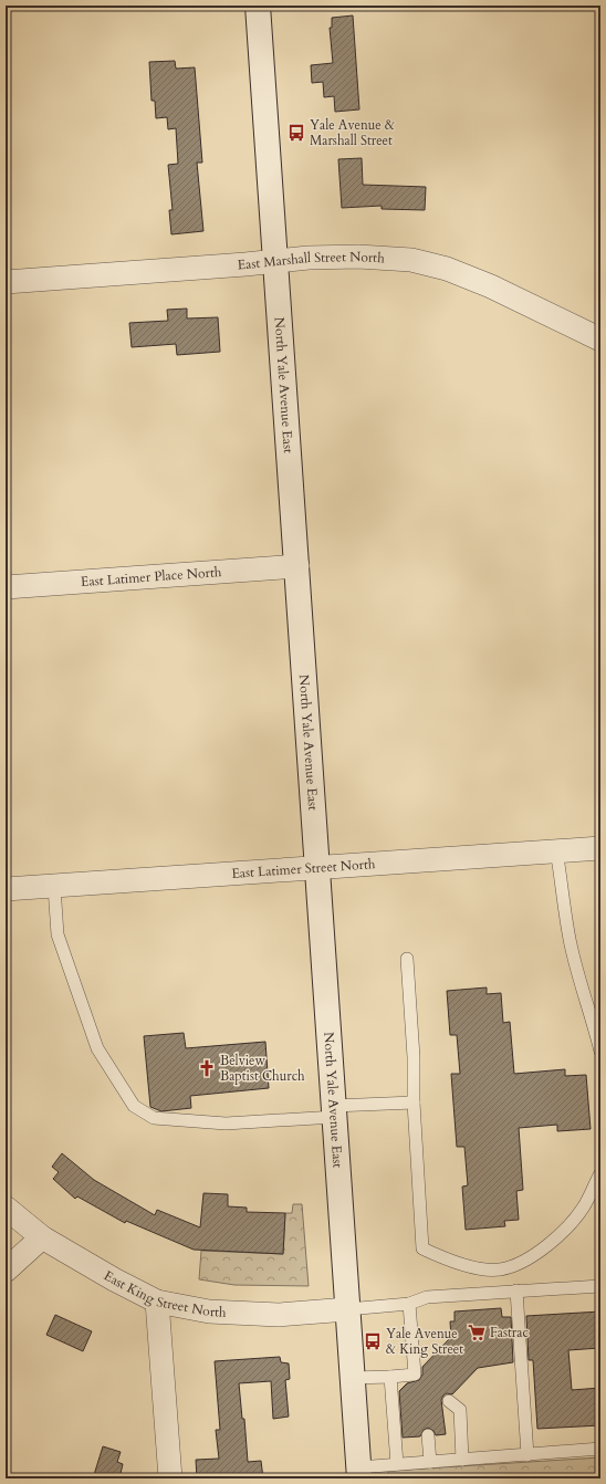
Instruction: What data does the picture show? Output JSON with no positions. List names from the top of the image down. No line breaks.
{"streets":{"main road":["North Yale Avenue East"],"street":["East Marshall Street North","East Latimer Place North","East Latimer Street North","East King Street North"]},"crossings":[["East Marshall Street North","North Yale Avenue East"],["North Yale Avenue East","East Latimer Place North"],["North Yale Avenue East","East Latimer Street North"],["North Yale Avenue East","East King Street North"]],"places":{"bus stop":["Yale Avenue & Marshall Street","Yale Avenue & King Street"],"church":["Belview Baptist Church"],"supermarket":["Fastrac"]}}
